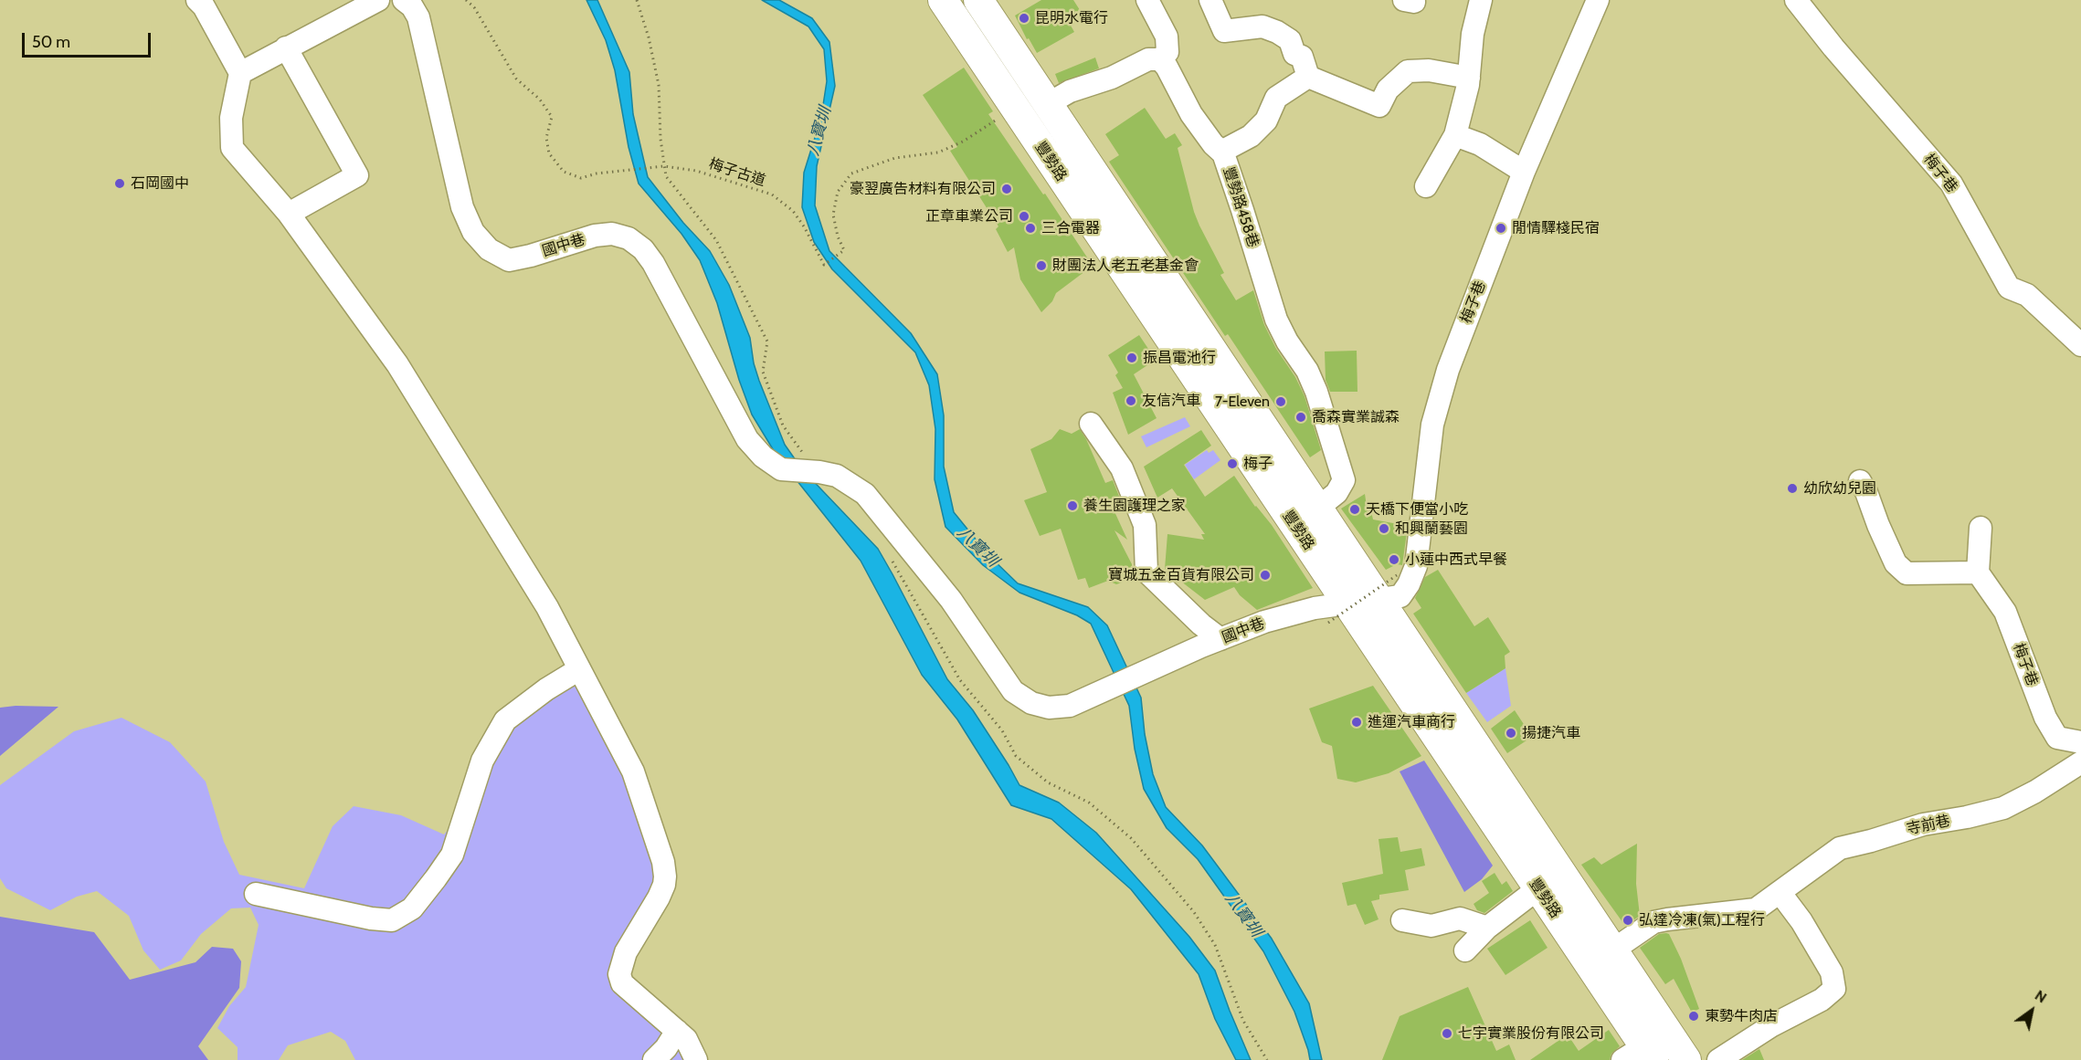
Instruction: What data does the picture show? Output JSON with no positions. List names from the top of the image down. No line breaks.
{"streets":{"main road":["豐勢路"],"street":["梅子巷","豐勢路458巷","國中巷","寺前巷"],"path":["梅子古道"]},"crossings":[["豐勢路","梅子古道"],["豐勢路","梅子巷"],["豐勢路","豐勢路458巷"],["豐勢路","國中巷"],["豐勢路","寺前巷"],["梅子巷","國中巷"]],"water":["八寶圳"],"places":["昆明水電行","石岡國中","豪翌廣告材料有限公司","正章車業公司","三合電器","閒情驛棧民宿","財團法人老五老基金會","振昌電池行","友信汽車","7-Eleven","喬森實業誠森","梅子","幼欣幼兒園","養生園護理之家","天橋下便當小吃","和興蘭藝園","小蓮中西式早餐","寶城五金百貨有限公司","進運汽車商行","揚捷汽車","弘達冷凍(氣)工程行","東勢牛肉店","七宇實業股份有限公司"],"scale_bar":"50 m","north":"top right"}
